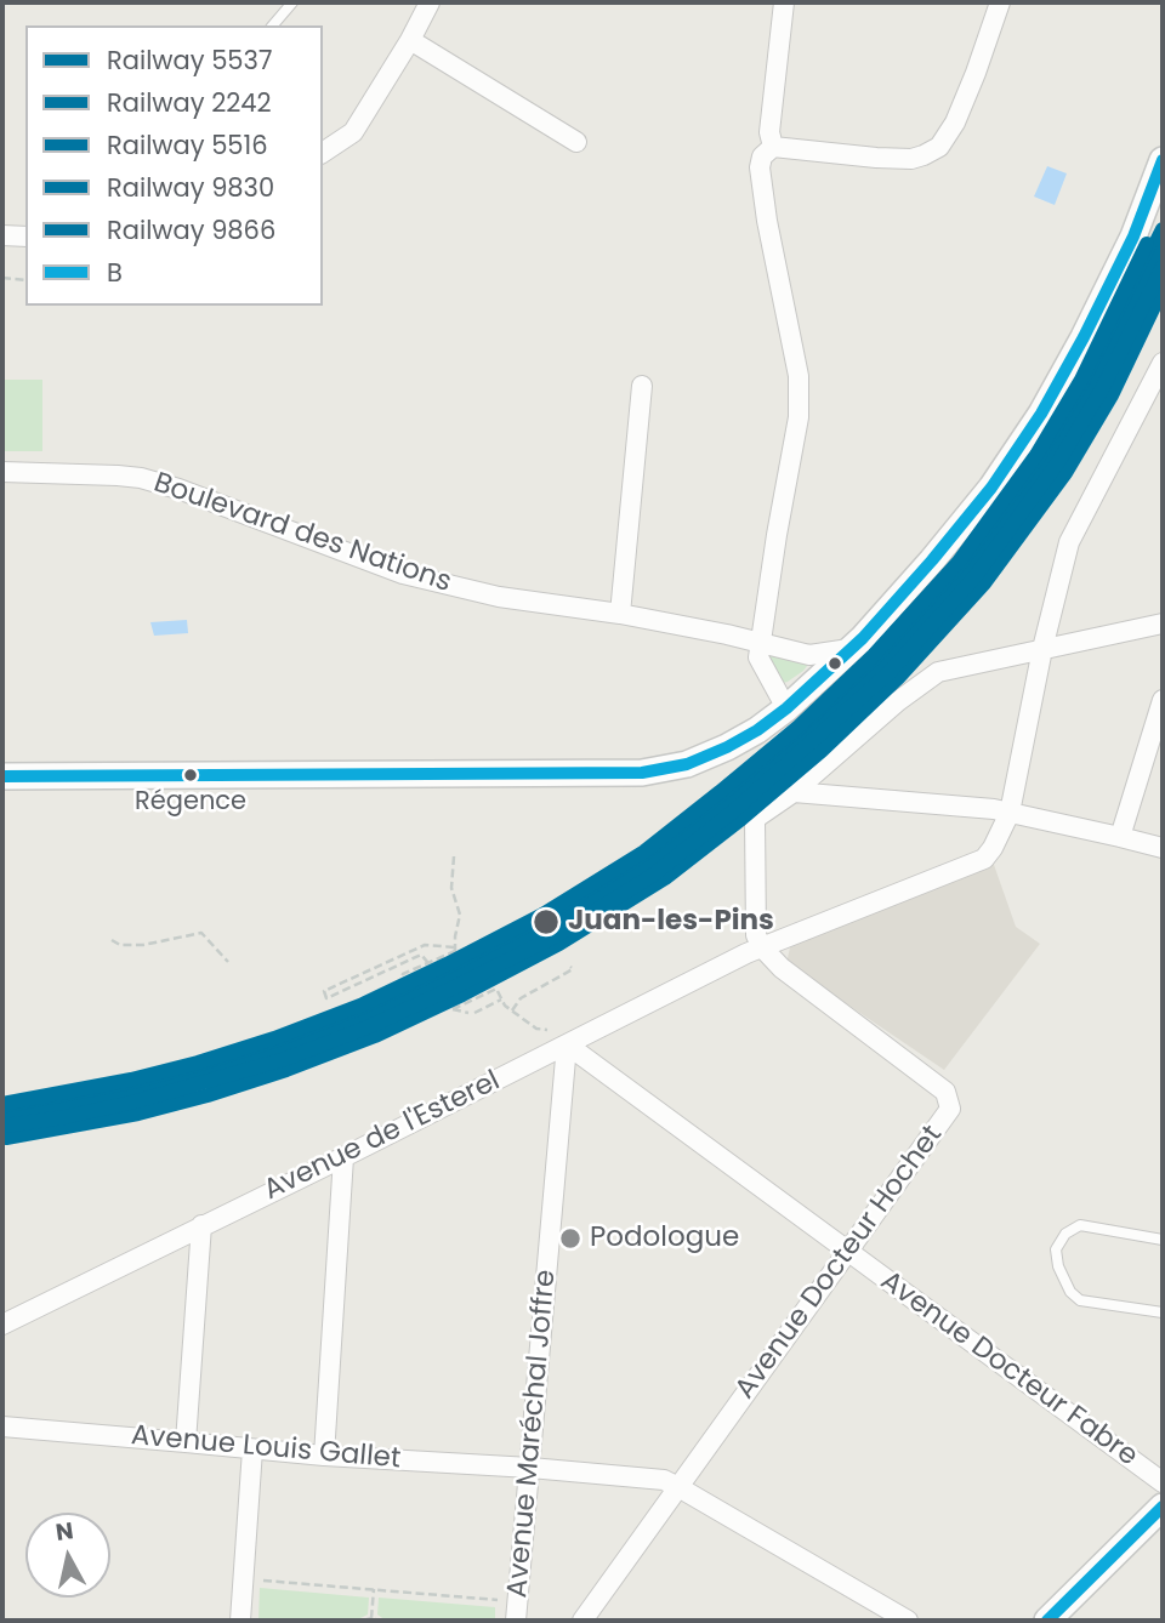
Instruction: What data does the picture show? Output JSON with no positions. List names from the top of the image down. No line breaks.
{"streets":{"street":["Boulevard des Nations","Avenue de l'Esterel","Avenue Docteur Hochet","Avenue Docteur Fabre","Avenue Maréchal Joffre","Avenue Louis Gallet"]},"crossings":[["Avenue de l'Esterel","Avenue Docteur Hochet"],["Avenue de l'Esterel","Avenue Docteur Fabre"],["Avenue de l'Esterel","Avenue Maréchal Joffre"],["Avenue Docteur Hochet","Avenue Docteur Fabre"],["Avenue Docteur Hochet","Avenue Louis Gallet"],["Avenue Docteur Fabre","Avenue Maréchal Joffre"],["Avenue Maréchal Joffre","Avenue Louis Gallet"]],"places":["Régence","Juan-les-Pins","Podologue"],"lines":["transit line B","rail line 5537","rail line 9866","rail line 2242","rail line 9830","rail line 5516"],"legend":["Railway 5537","Railway 2242","Railway 5516","Railway 9830","Railway 9866","B"],"north":"top"}
